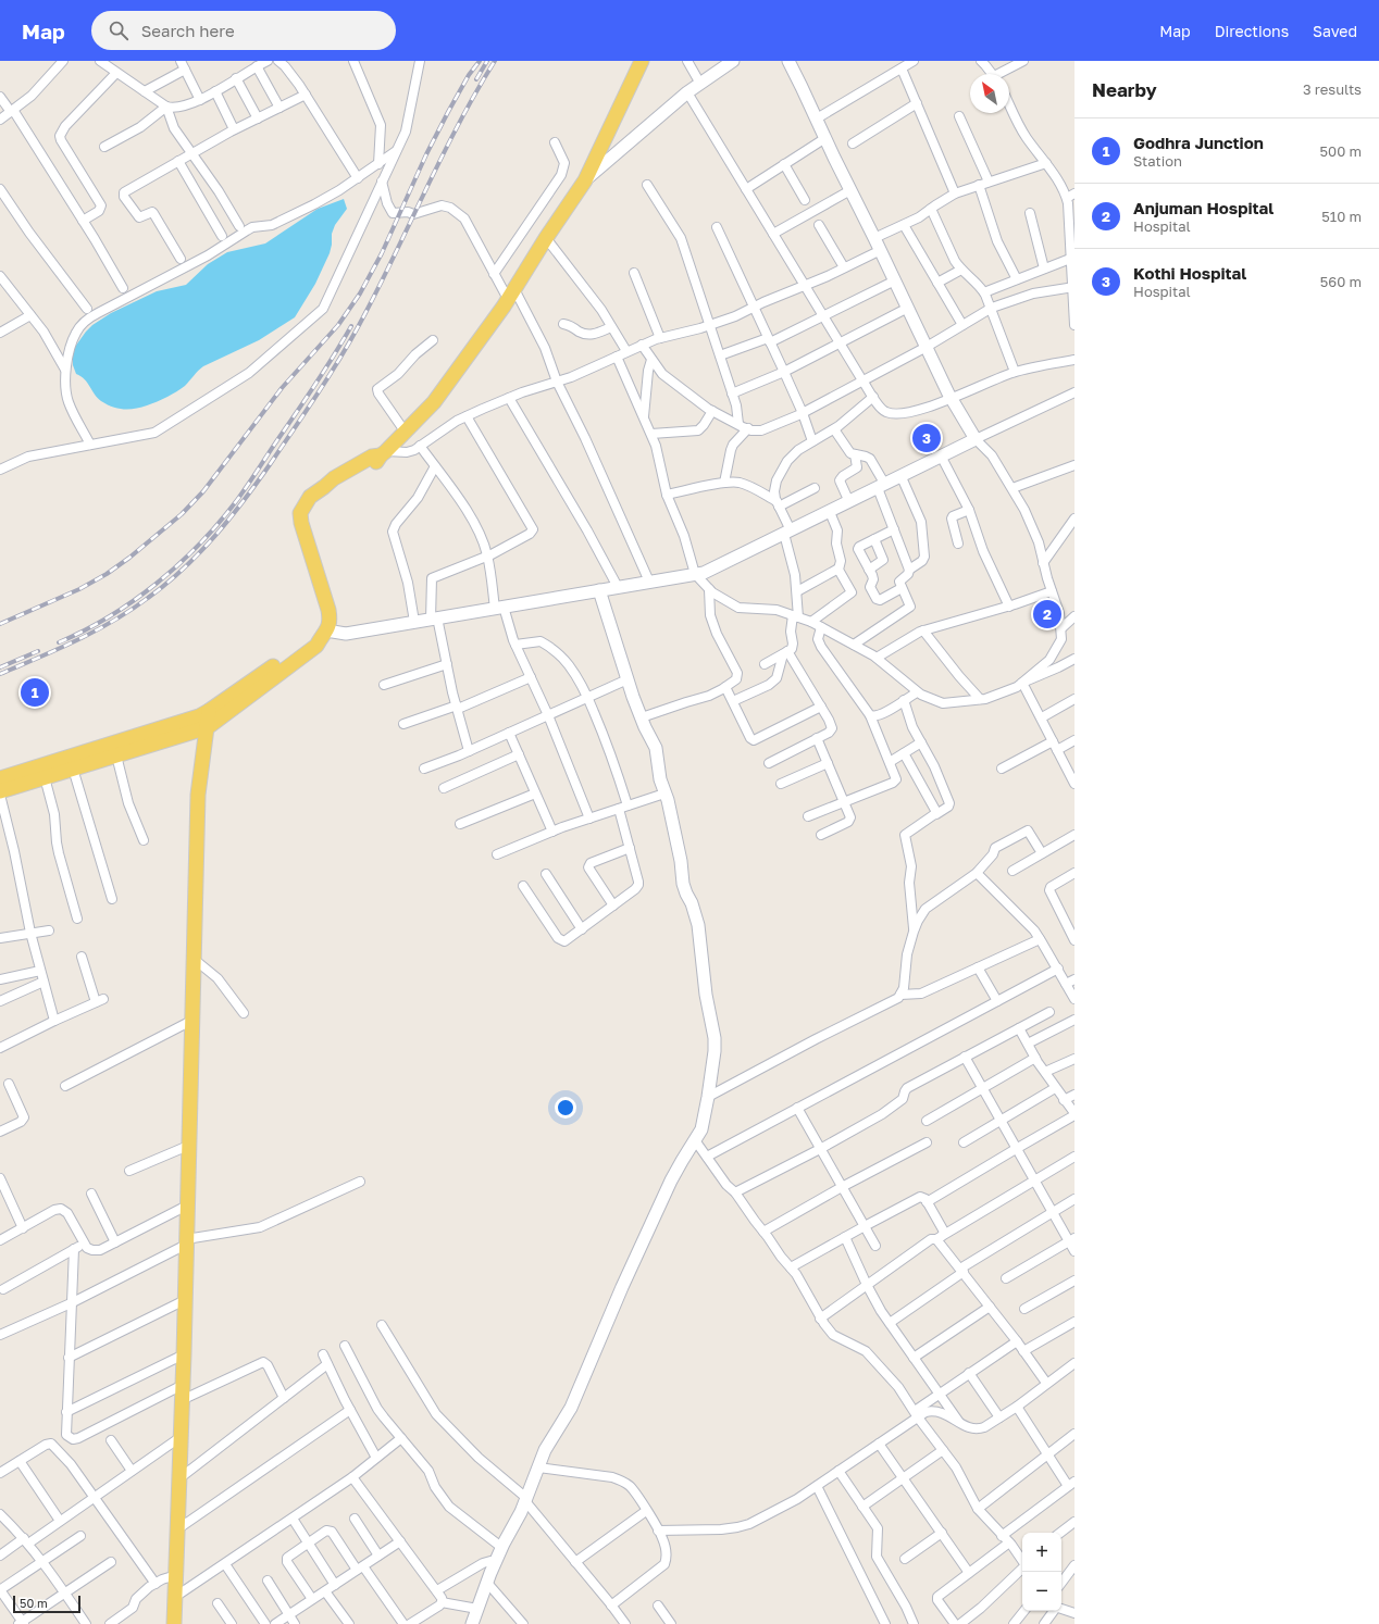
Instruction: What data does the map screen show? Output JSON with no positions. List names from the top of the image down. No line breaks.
{"scale_bar":"50 m","north":"top left","page":{"header":"Map","search":"Search here","nav":["Map","Directions","Saved"],"heading":["Nearby","3 results"],"list":[{"mark":"1","name":"Godhra Junction","note":"Station","value":"500 m"},{"mark":"2","name":"Anjuman Hospital","note":"Hospital","value":"510 m"},{"mark":"3","name":"Kothi Hospital","note":"Hospital","value":"560 m"}],"pins":["3","2","1"],"map_buttons":["+","−"],"scale":"50 m"}}
